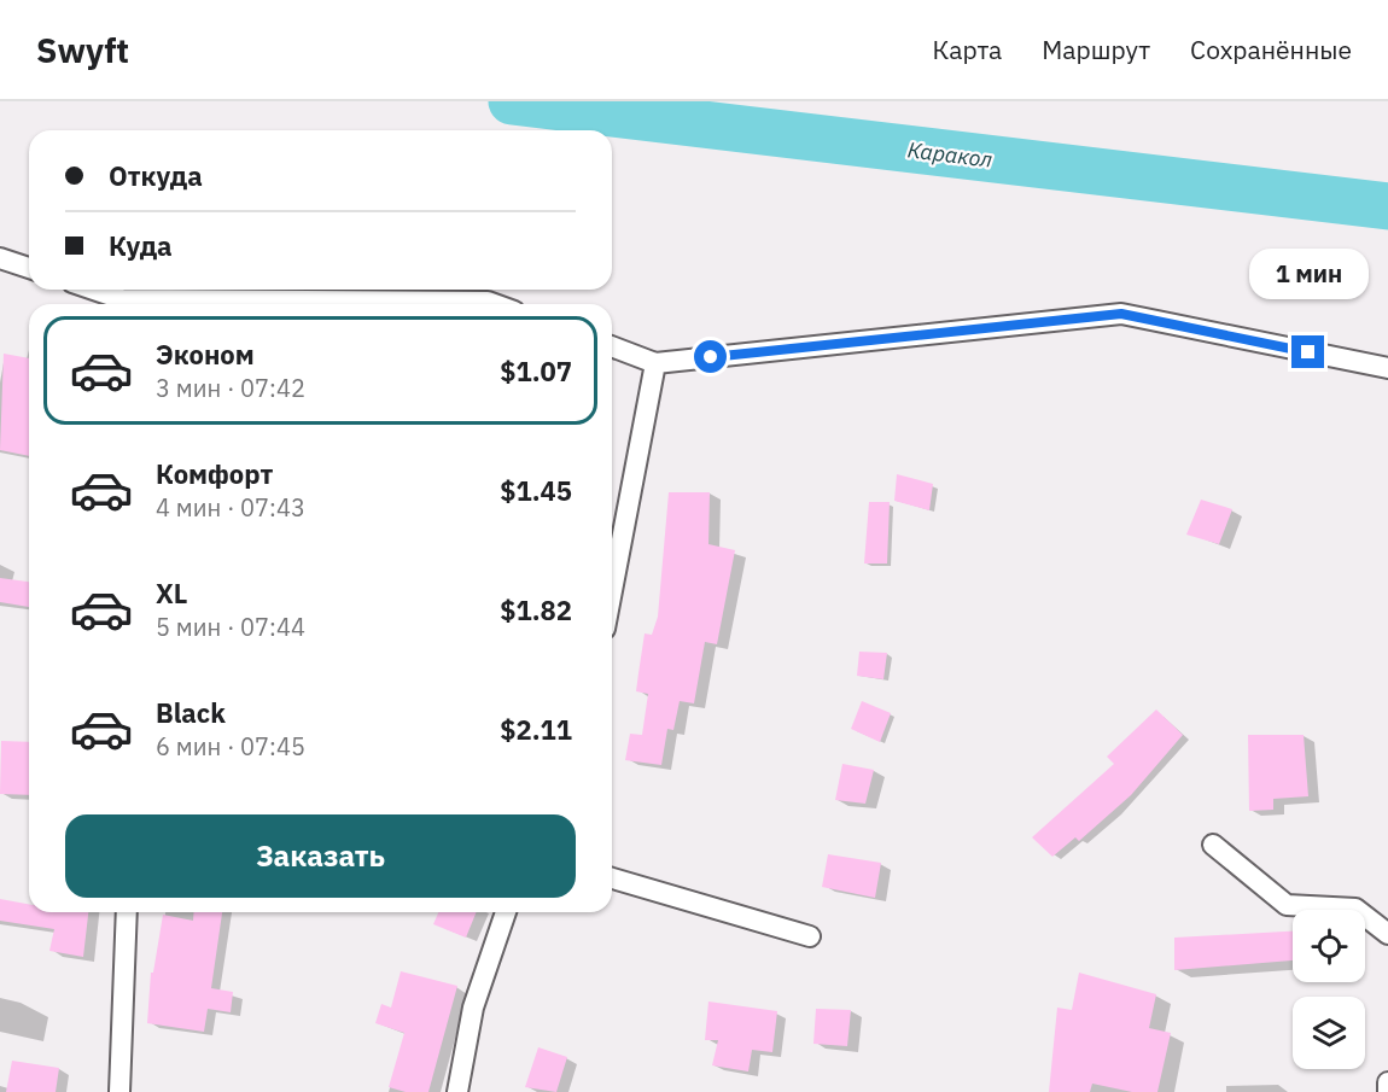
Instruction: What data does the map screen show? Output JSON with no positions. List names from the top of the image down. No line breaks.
{"water":["Каракол"],"page":{"header":"Swyft","nav":["Карта","Маршрут","Сохранённые"],"banner":["Откуда","Куда"],"bubble":"1 мин","list":[{"name":"Эконом","note":"3 мин · 07:42","value":"$1.07"},{"name":"Комфорт","note":"4 мин · 07:43","value":"$1.45"},{"name":"XL","note":"5 мин · 07:44","value":"$1.82"},{"name":"Black","note":"6 мин · 07:45","value":"$2.11"}],"buttons":"Заказать"}}
